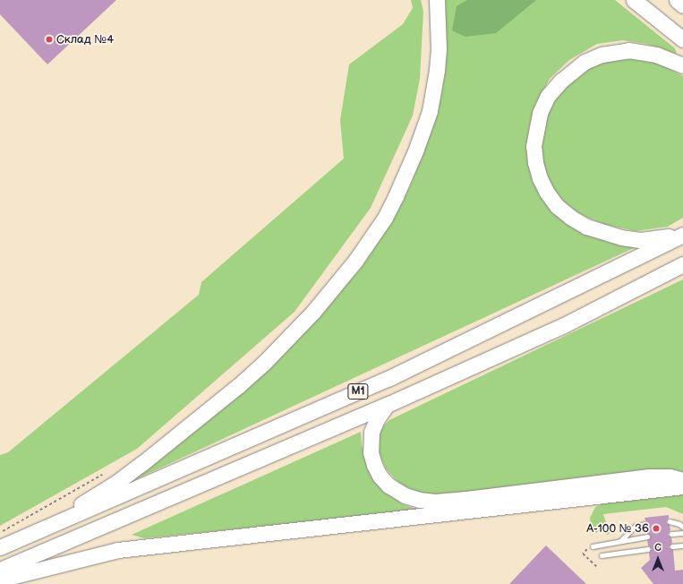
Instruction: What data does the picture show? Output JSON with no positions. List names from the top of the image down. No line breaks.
{"streets":{"highway":["М1"]},"places":["Склад №4","А-100 № 36"],"north":"top"}
